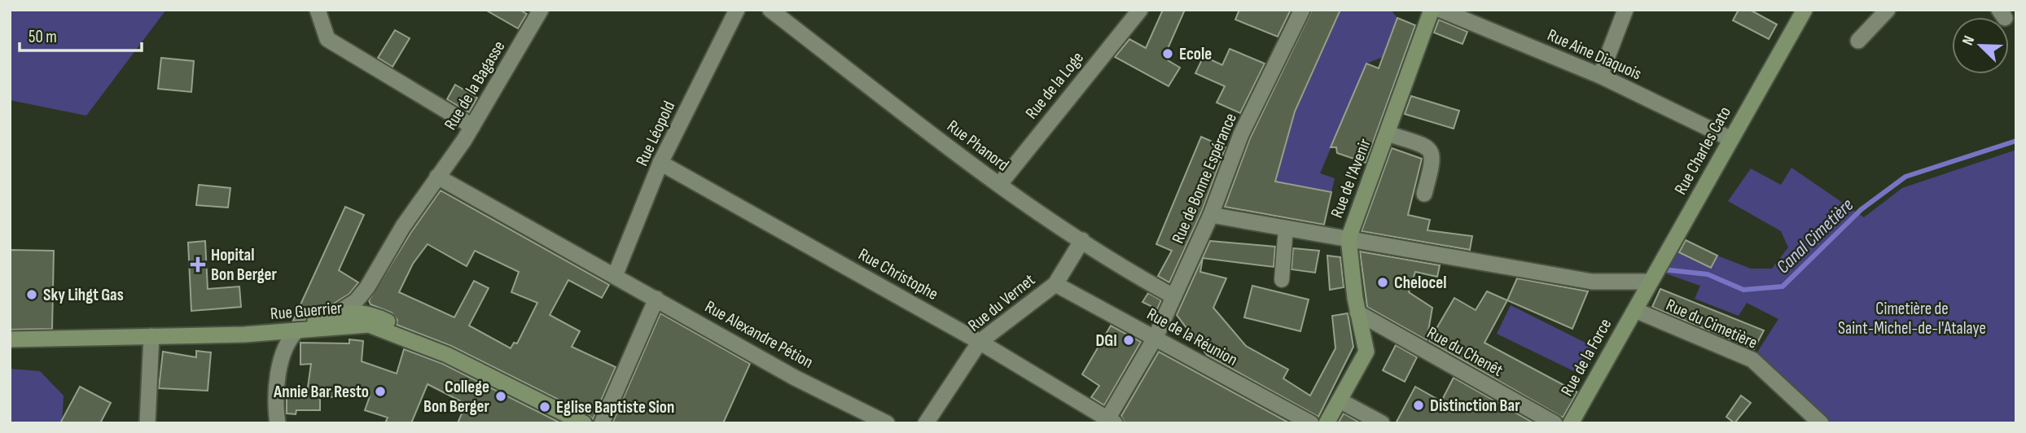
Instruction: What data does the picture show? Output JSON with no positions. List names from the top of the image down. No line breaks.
{"streets":{"main road":["Rue Charles Cato","Rue de l'Avenir","Rue Guerrier","Rue de la Force"],"street":["Rue Aine Diaquois","Rue de la Bagasse","Rue de la Loge","Rue Léopold","Rue Phanord","Rue de Bonne Espérance","Rue Christophe","Rue du Vernet","Rue du Cimetière","Rue Alexandre Pétion","Rue de la Réunion","Rue du Chenêt"]},"crossings":[["Rue Aine Diaquois","Rue Charles Cato"],["Rue de la Bagasse","Rue Alexandre Pétion"],["Rue de la Loge","Rue Phanord"],["Rue Léopold","Rue Christophe"],["Rue Léopold","Rue Alexandre Pétion"],["Rue Phanord","Rue de Bonne Espérance"],["Rue Phanord","Rue du Vernet"],["Rue Charles Cato","Rue du Cimetière"],["Rue Charles Cato","Rue de la Force"],["Rue de Bonne Espérance","Rue Christophe"],["Rue de Bonne Espérance","Rue de la Réunion"],["Rue de l'Avenir","Rue du Chenêt"],["Rue Christophe","Rue du Vernet"],["Rue du Vernet","Rue de la Réunion"],["Rue du Cimetière","Rue de la Force"]],"water":["Canal Cimetière"],"parks":["Cimetière de Saint-Michel-de-l'Atalaye"],"places":{"other":["Ecole","Chelocel","Sky Lihgt Gas","DGI","Annie Bar Resto","College Bon Berger","Distinction Bar","Eglise Baptiste Sion"],"health":["Hopital Bon Berger"]},"scale_bar":"50 m","north":"top left"}
